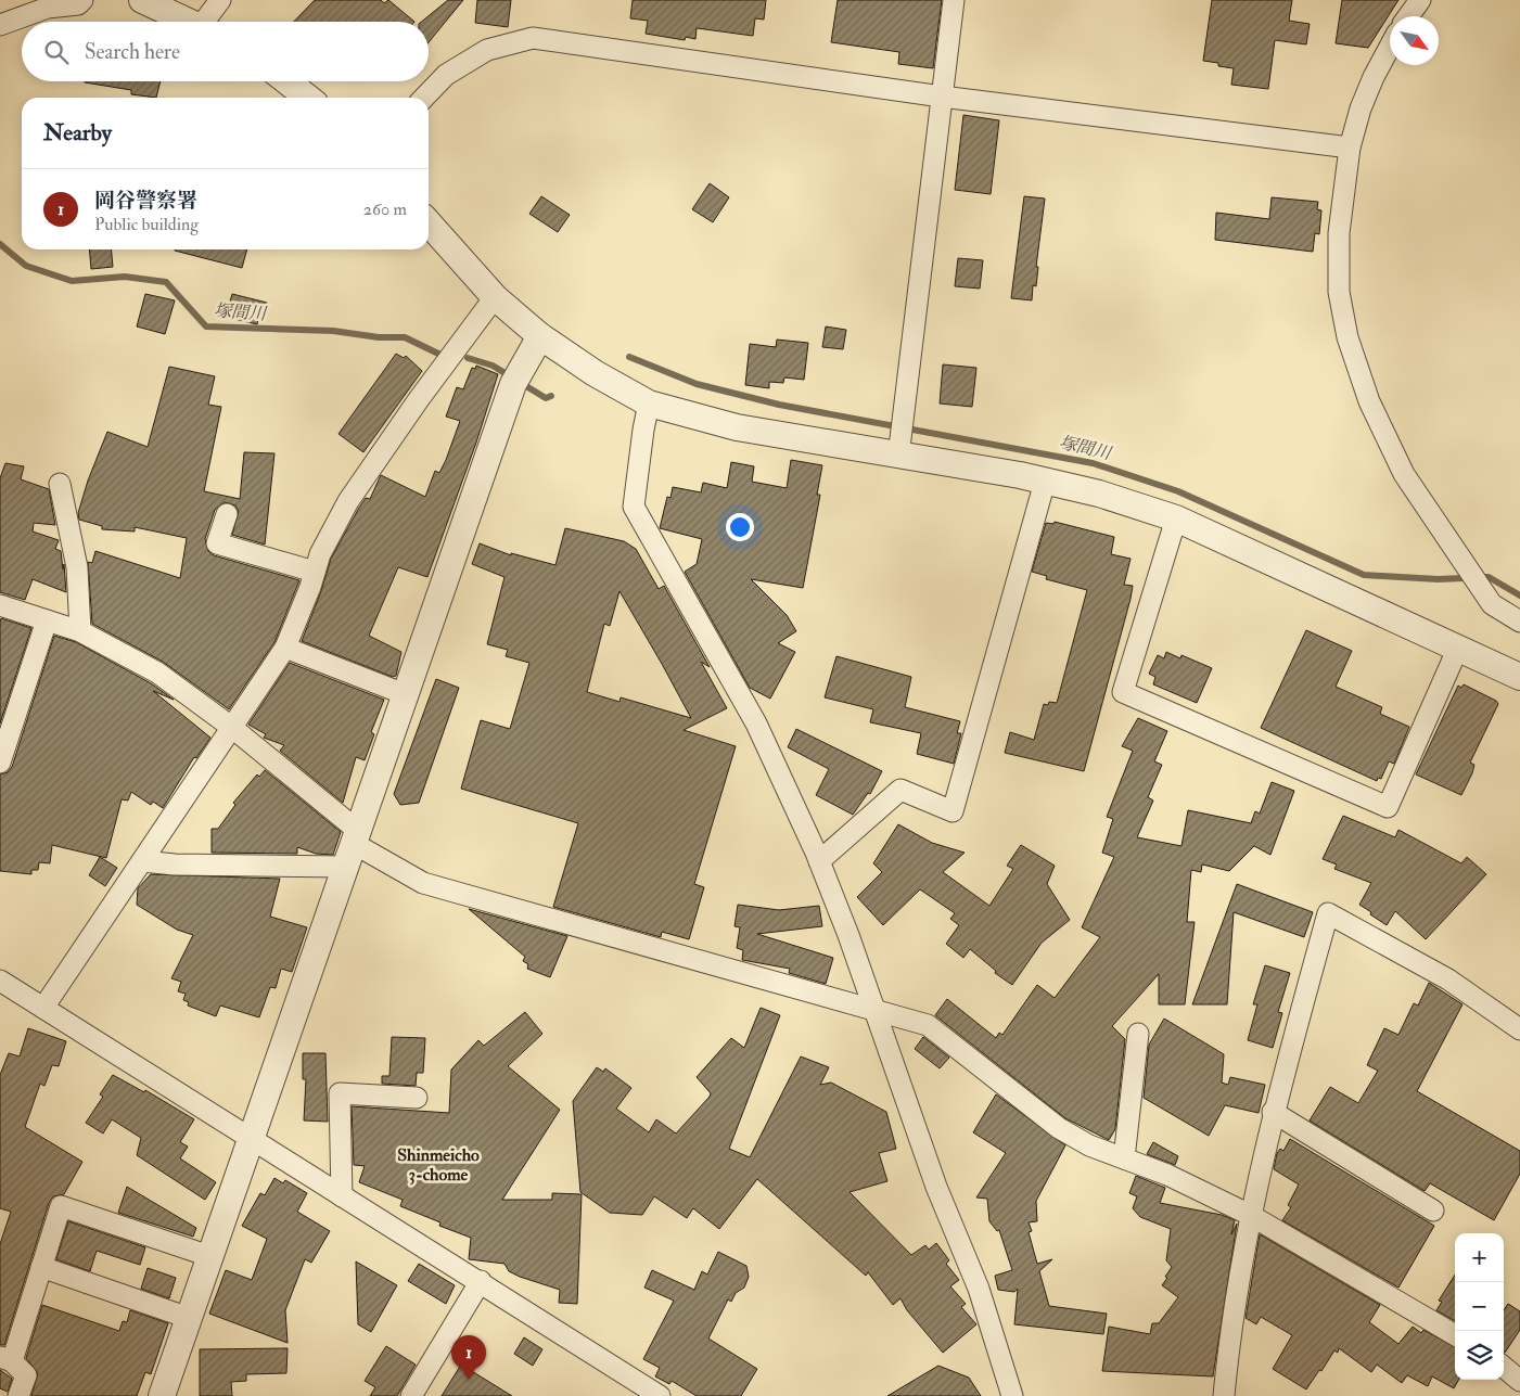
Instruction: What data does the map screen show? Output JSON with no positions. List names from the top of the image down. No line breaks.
{"districts":["Shinmeicho 3-chome"],"water":["塚間川"],"north":"bottom right","page":{"search":"Search here","heading":"Nearby","list":[{"mark":"1","name":"岡谷警察署","note":"Public building","value":"260 m"}],"map_buttons":["+","−"],"pins":"1"}}
